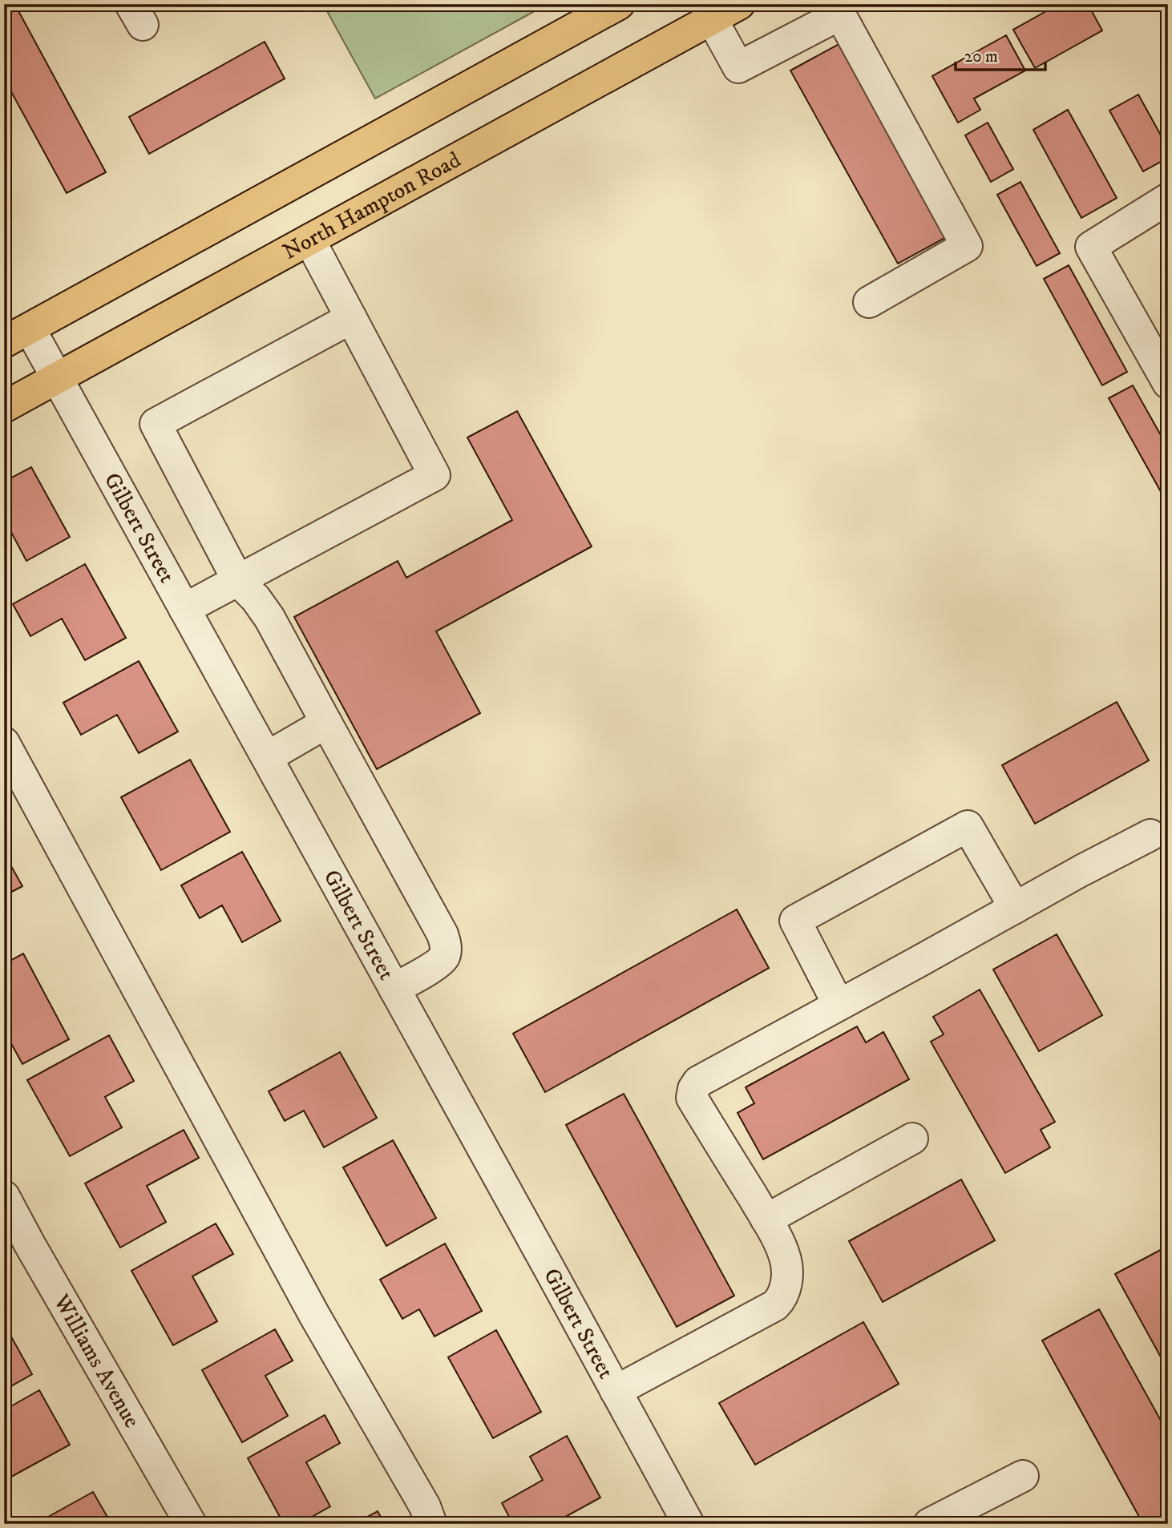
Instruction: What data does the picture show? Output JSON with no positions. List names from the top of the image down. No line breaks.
{"streets":{"main road":["North Hampton Road"],"street":["Gilbert Street","Williams Avenue"]},"crossings":[["North Hampton Road","Gilbert Street"]],"scale_bar":"20 m"}
